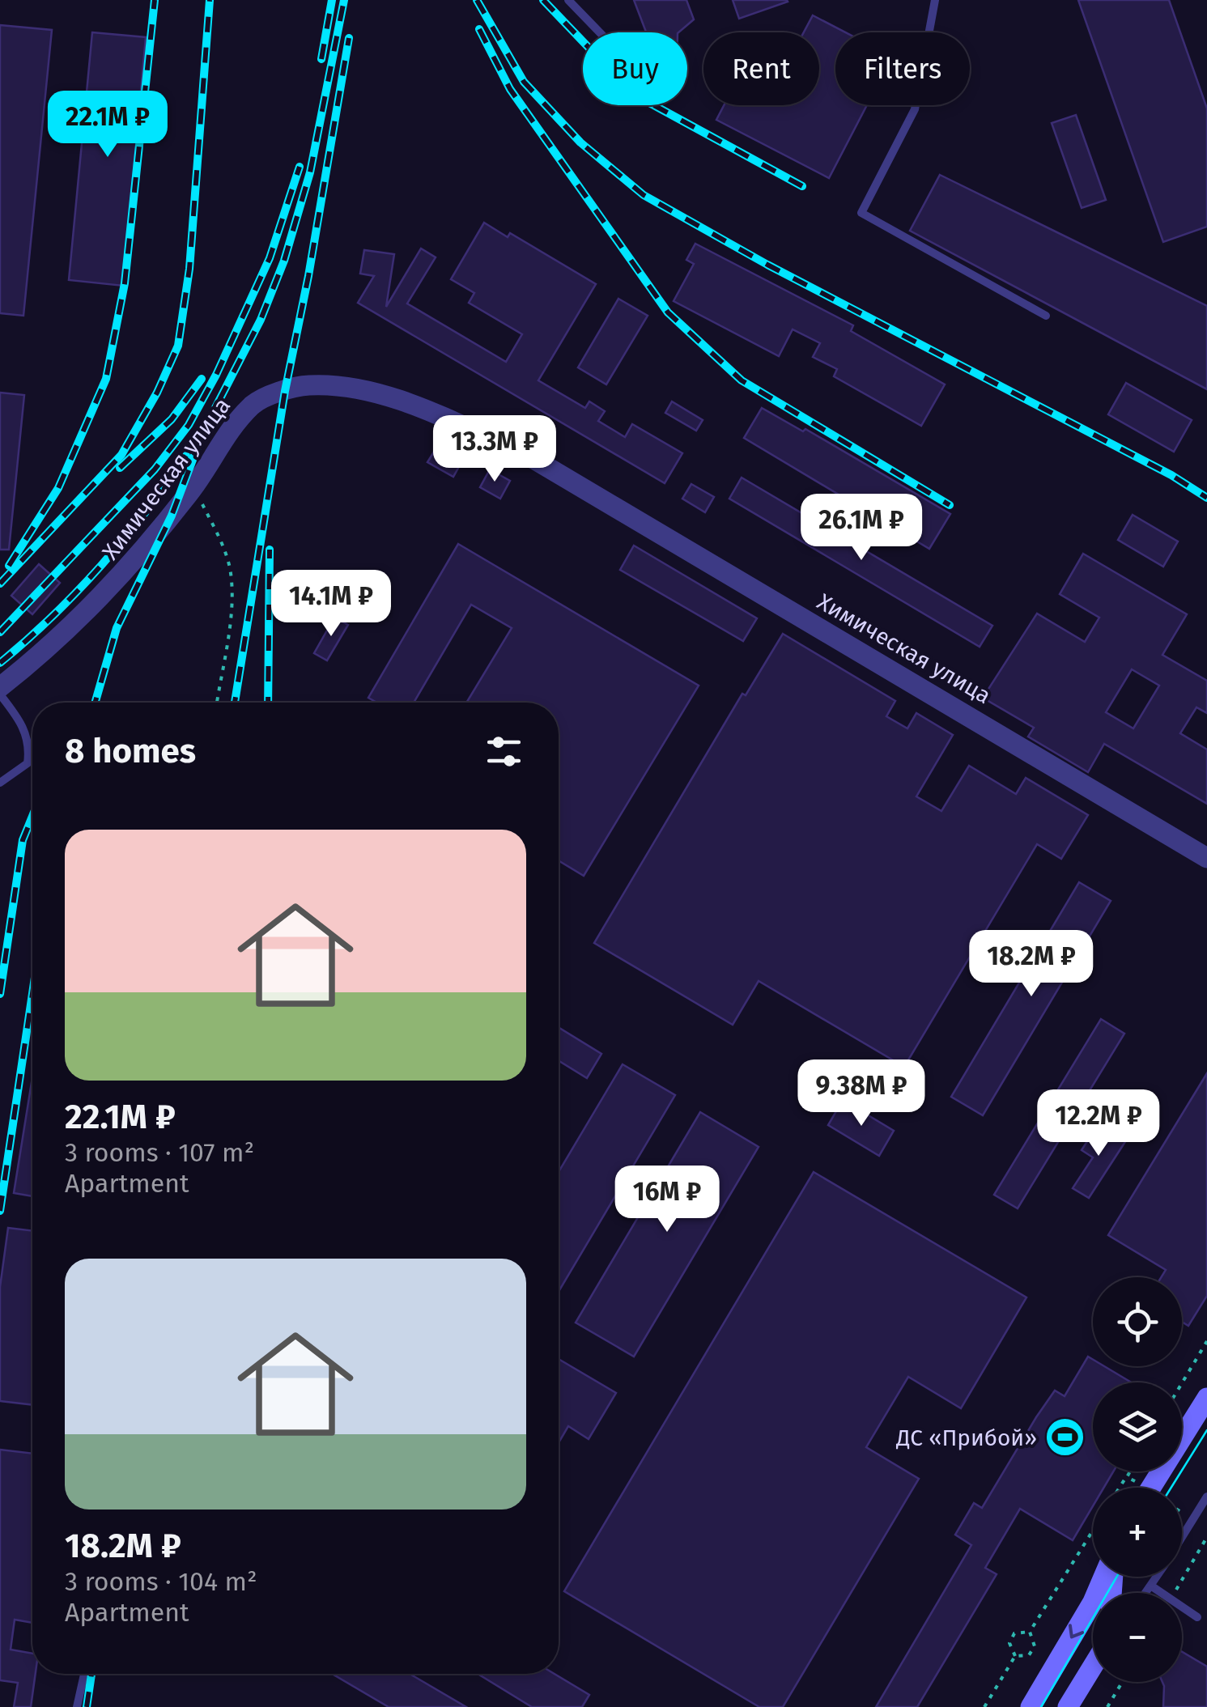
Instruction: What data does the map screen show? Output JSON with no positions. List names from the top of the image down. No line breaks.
{"streets":{"street":["Химическая улица"]},"places":{"sports":["ДC «Прибой»"]},"page":{"chip":["Buy","Rent","Filters"],"price":["22.1M ₽","13.3M ₽","26.1M ₽","14.1M ₽","18.2M ₽","9.38M ₽","12.2M ₽","16M ₽"],"heading":"8 homes","list":[{"name":"22.1M ₽","note":"3 rooms · 107 m² · Apartment"},{"name":"18.2M ₽","note":"3 rooms · 104 m² · Apartment"}],"map_buttons":["+","−"]}}
